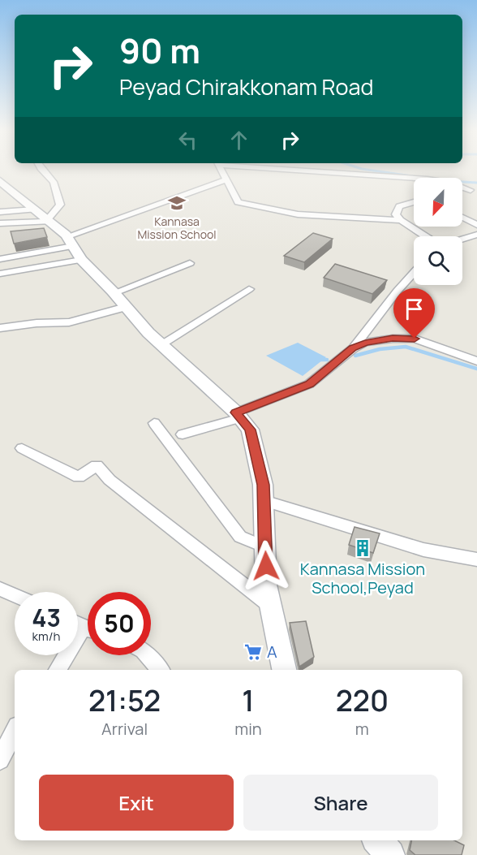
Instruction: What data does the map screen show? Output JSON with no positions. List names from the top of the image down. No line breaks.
{"places":{"school or university":["Kannasa Mission School"],"building":["Kannasa Mission School,Peyad"],"supermarket":["A"]},"north":"bottom left","page":{"turn":["90 m","Peyad Chirakkonam Road"],"speed":"43 km/h","limit":"50","eta":["21:52","Arrival","1","min","220","m"],"buttons":["Exit","Share"]}}
